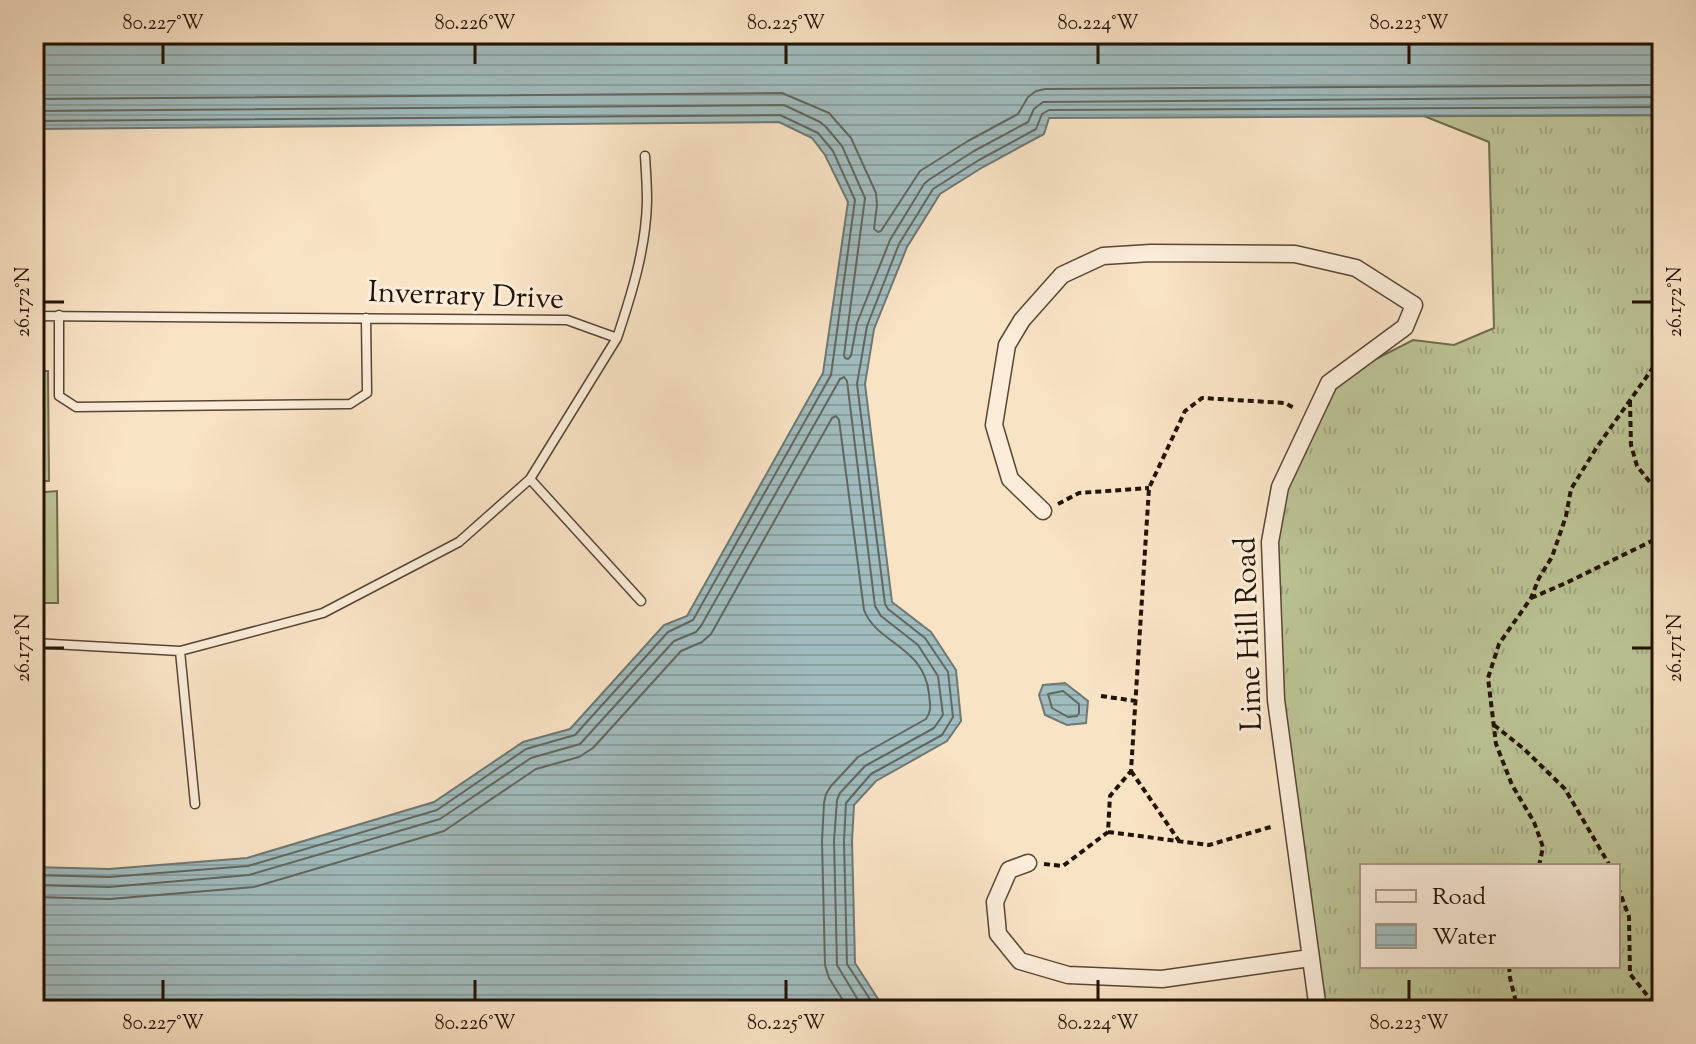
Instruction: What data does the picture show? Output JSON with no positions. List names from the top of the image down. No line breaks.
{"streets":{"street":["Lime Hill Road"],"lane":["Inverrary Drive"]},"legend":["Road","Water"],"coordinates":["80.227°W","80.226°W","80.225°W","80.224°W","80.223°W","26.172°N","26.171°N"]}
